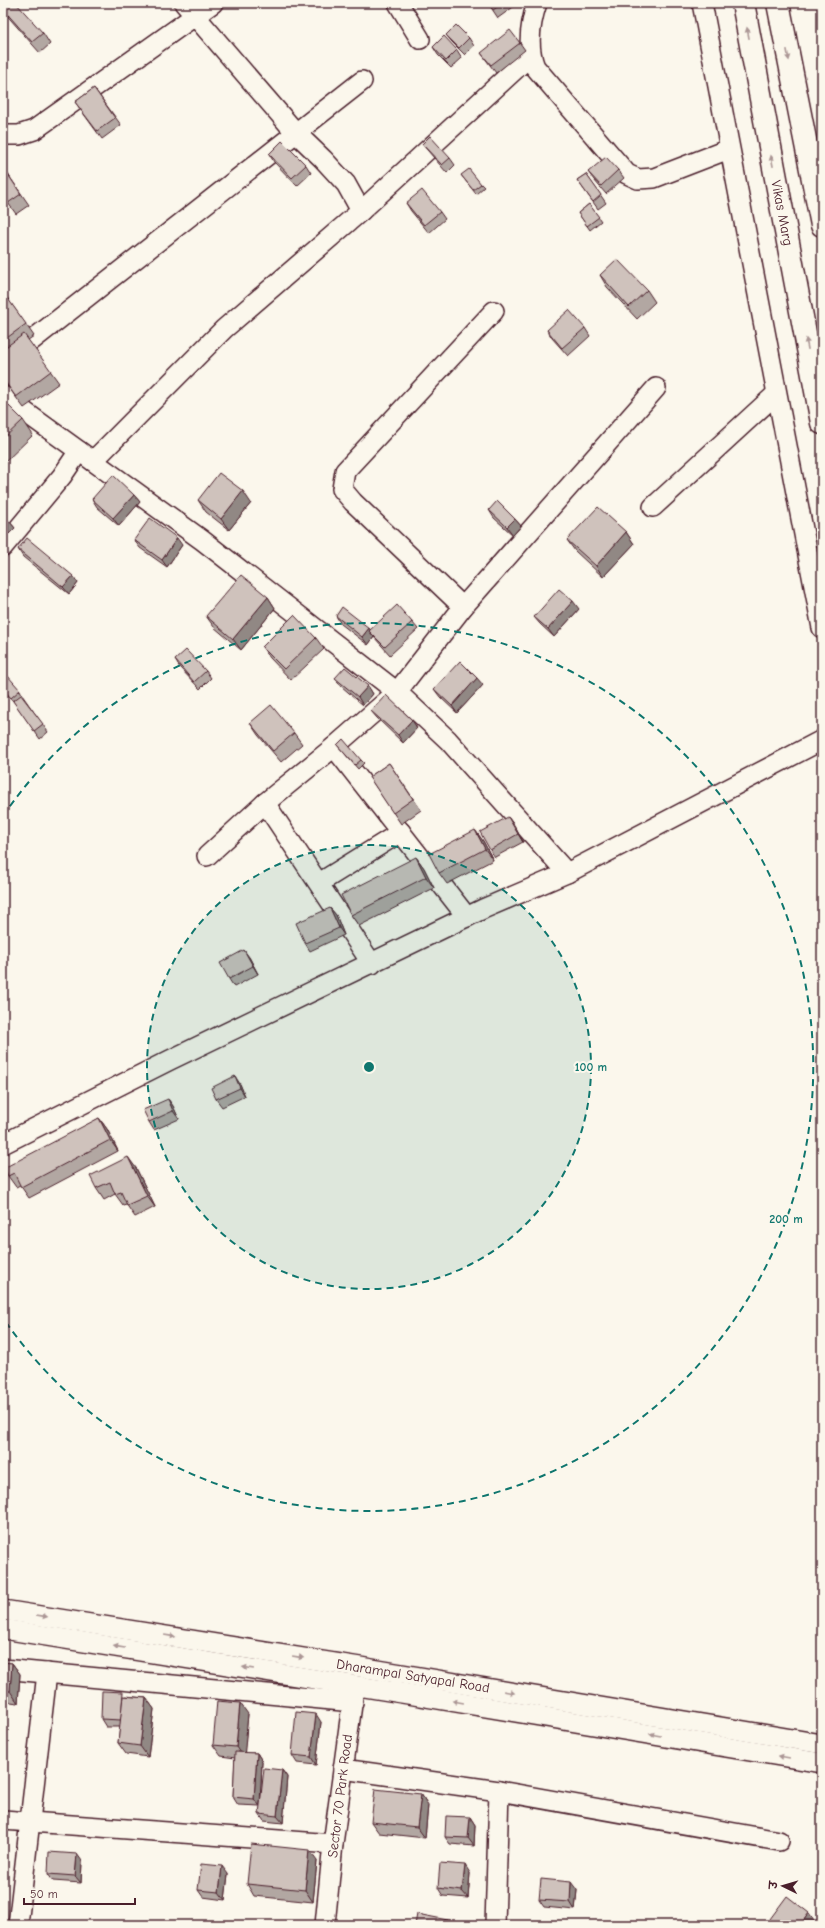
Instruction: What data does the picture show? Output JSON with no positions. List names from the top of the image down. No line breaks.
{"streets":{"main road":["Vikas Marg"],"street":["Dharampal Satyapal Road","Sector 70 Park Road"]},"crossings":[["Dharampal Satyapal Road","Sector 70 Park Road"]],"scale_bar":"50 m","north":"left","rings":["100 m","200 m"]}
